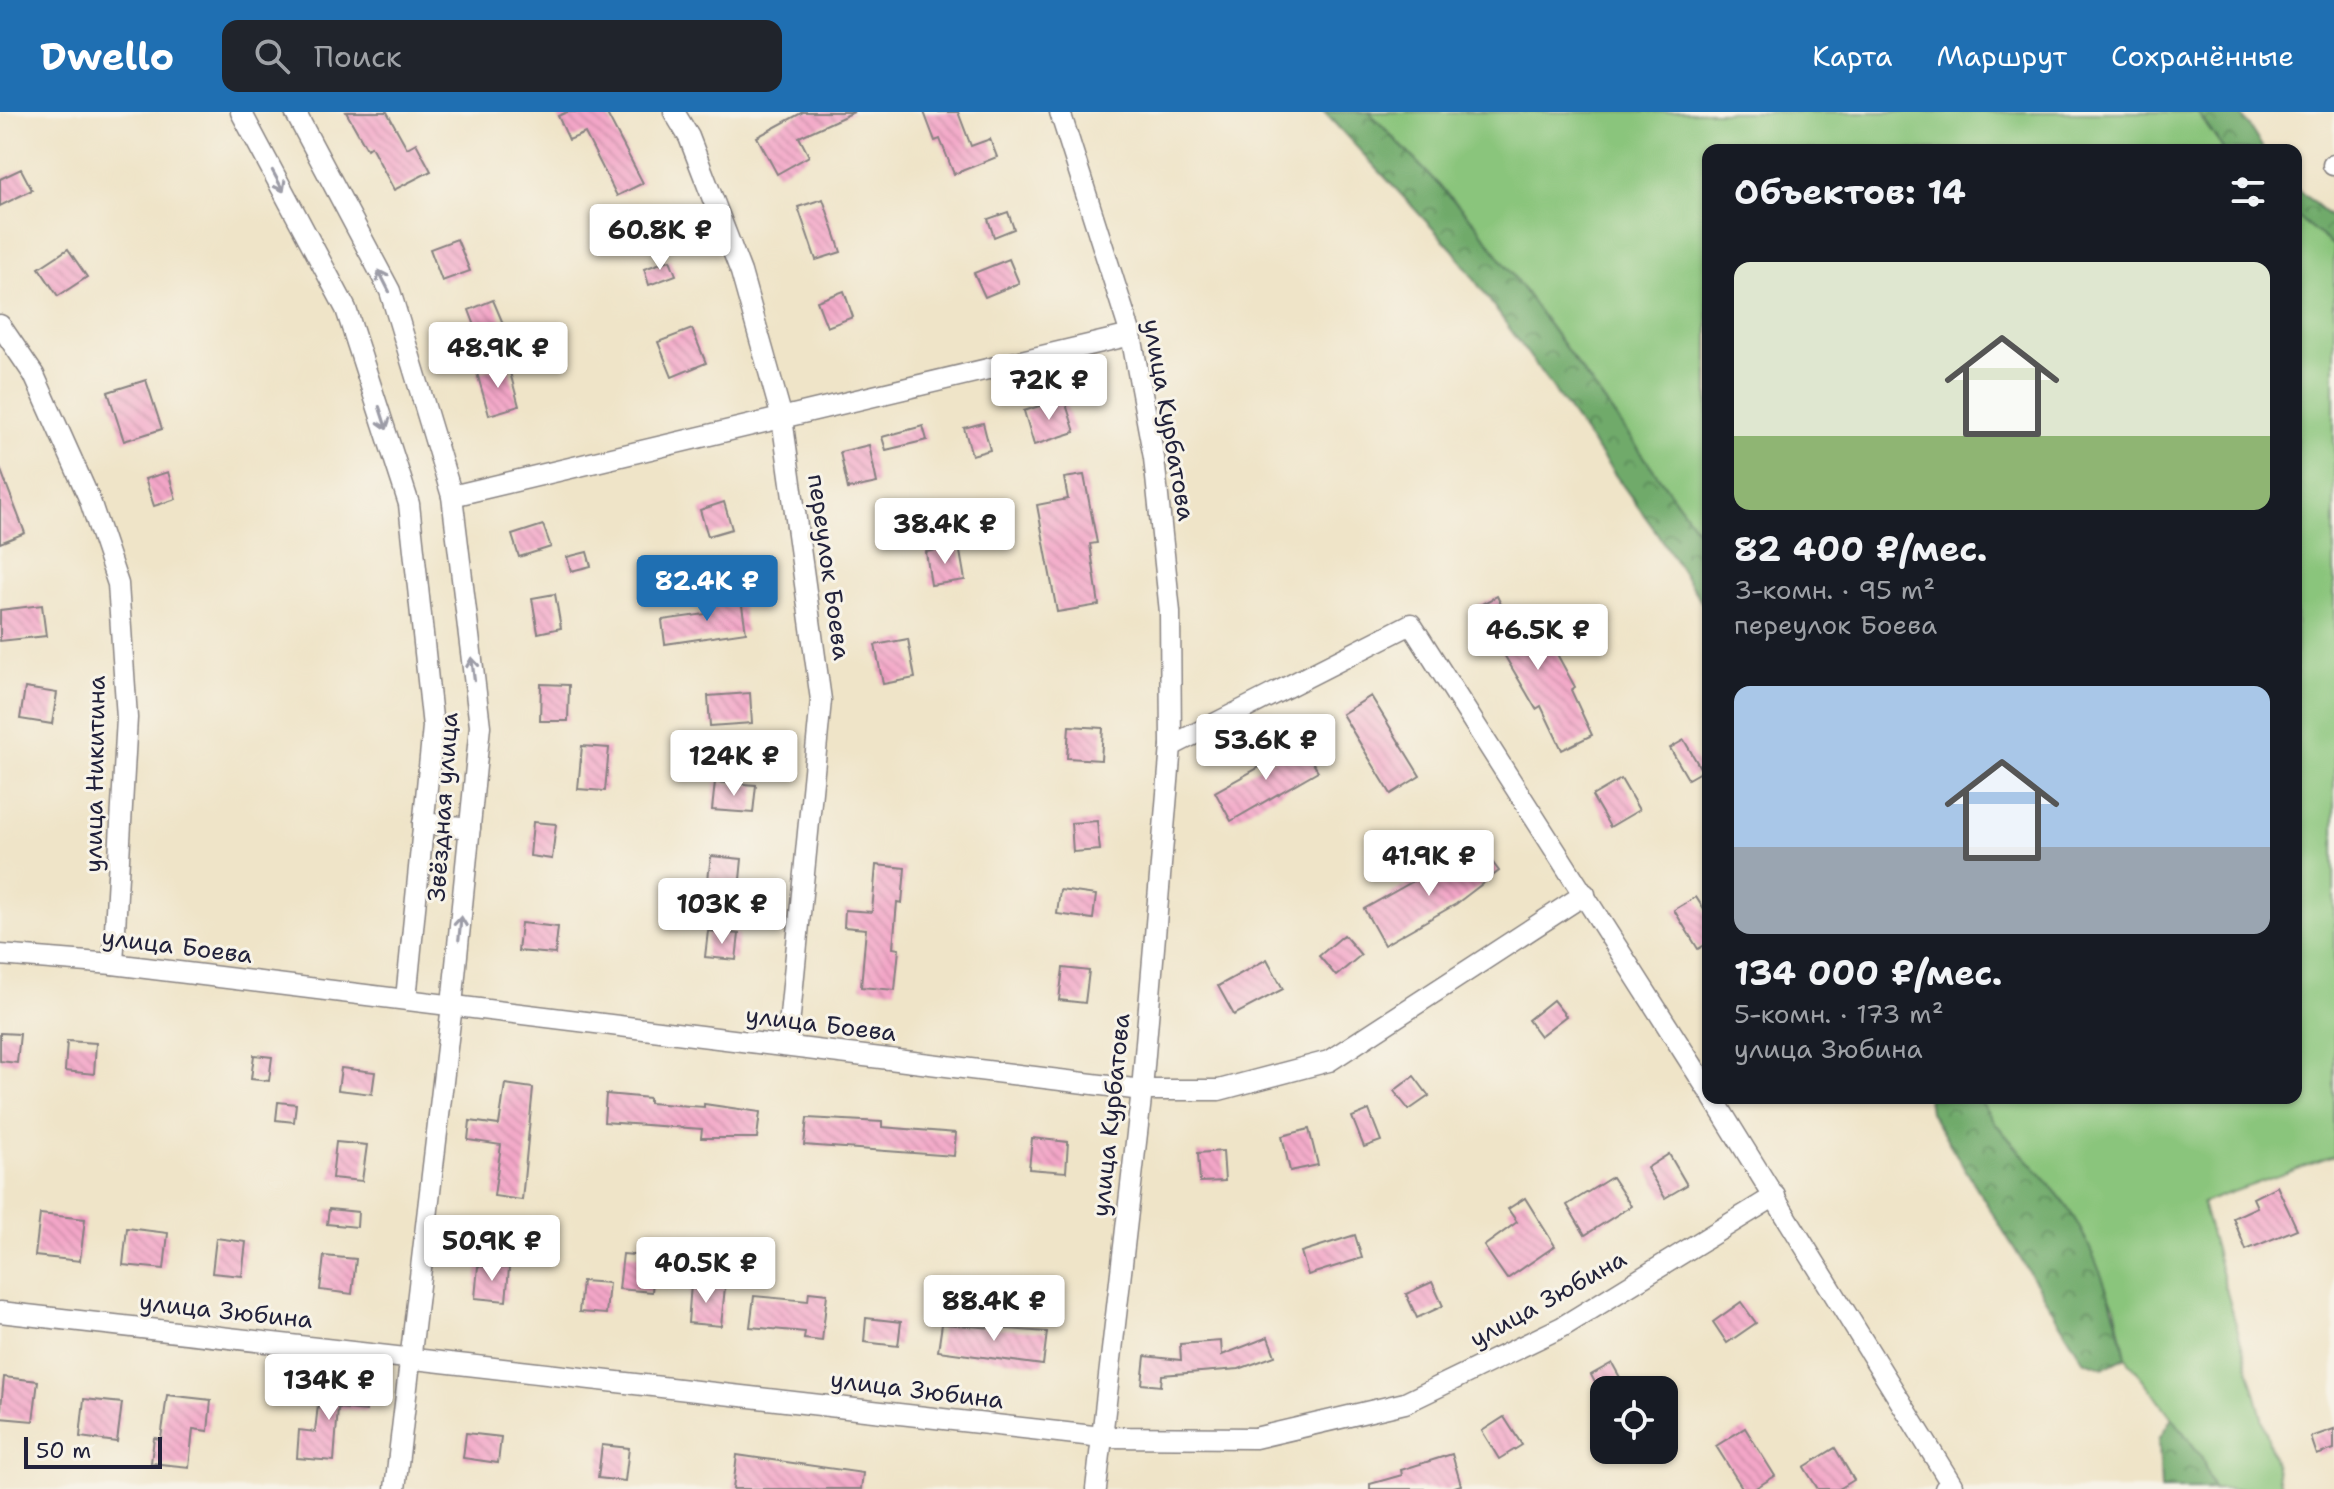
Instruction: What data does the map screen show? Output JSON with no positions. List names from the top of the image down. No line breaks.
{"streets":{"street":["улица Курбатова","переулок Боева","улица Никитина","Звёздная улица","улица Боева","улица Зюбина"]},"crossings":[["улица Курбатова","улица Боева"],["улица Курбатова","улица Зюбина"],["переулок Боева","улица Боева"],["улица Никитина","улица Боева"],["Звёздная улица","улица Боева"],["Звёздная улица","улица Зюбина"]],"scale_bar":"50 m","page":{"header":"Dwello","search":"Поиск","nav":["Карта","Маршрут","Сохранённые"],"heading":"Объектов: 14","price":["60.8K ₽","48.9K ₽","72K ₽","38.4K ₽","82.4K ₽","46.5K ₽","53.6K ₽","124K ₽","41.9K ₽","103K ₽","50.9K ₽","40.5K ₽","88.4K ₽","134K ₽"],"list":[{"name":"82 400 ₽/мес.","note":"3-комн. · 95 m² · переулок Боева"},{"name":"134 000 ₽/мес.","note":"5-комн. · 173 m² · улица Зюбина"}],"scale":"50 m"}}
